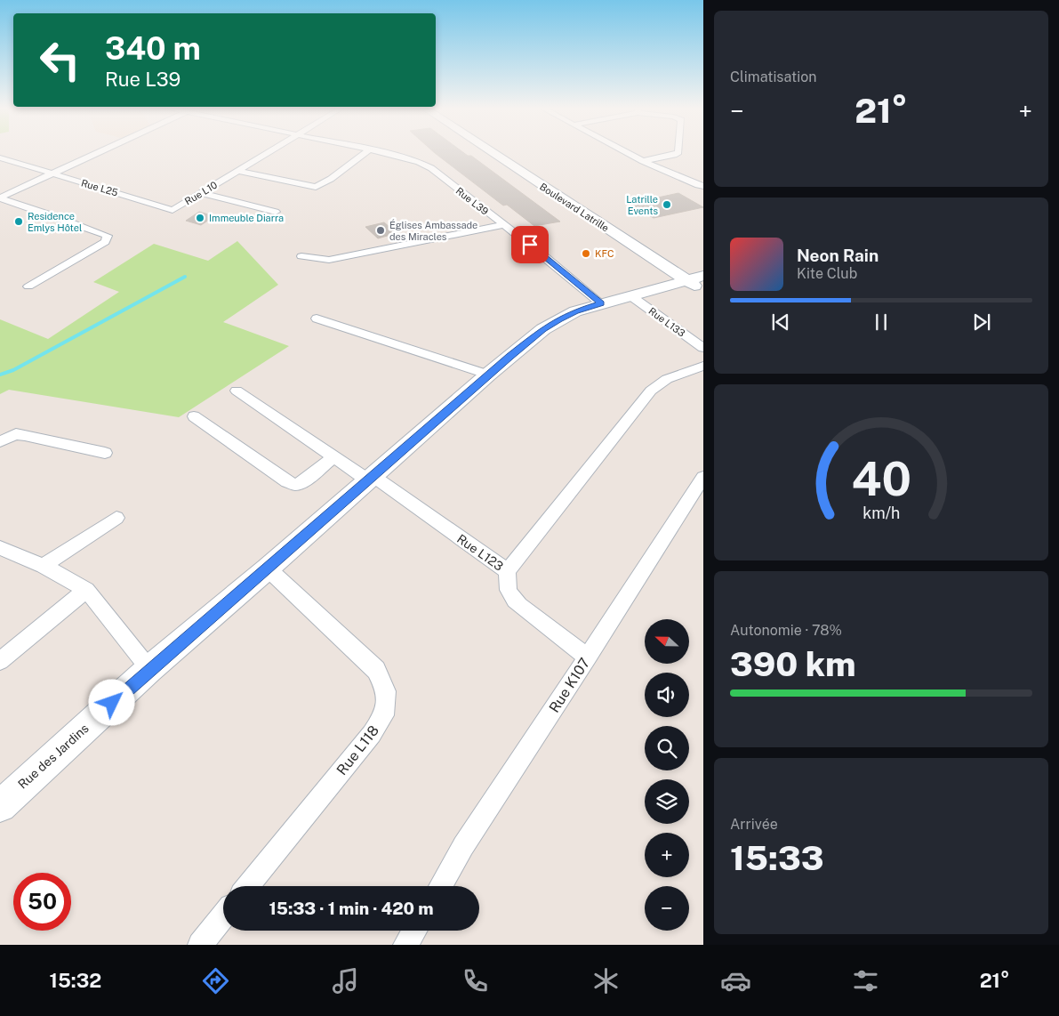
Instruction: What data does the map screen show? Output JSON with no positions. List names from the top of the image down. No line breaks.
{"streets":{"main road":["Boulevard Latrille","Rue des Jardins"],"street":["Rue L25","Rue L10","Rue L39","Rue L133","Rue L123","Rue K107","Rue L118"]},"crossings":[["Rue L25","Rue L10"],["Rue L39","Rue des Jardins"],["Boulevard Latrille","Rue des Jardins"],["Rue L133","Rue des Jardins"],["Rue L123","Rue K107"],["Rue L123","Rue des Jardins"],["Rue L118","Rue des Jardins"]],"places":["Latrille Events","Immeuble Diarra","Residence Emlys Hôtel","Églises Ambassade des Miracles","KFC"],"north":"left","page":{"tile":["Climatisation",["Autonomie · 78%","390 km"],["Arrivée","15:33"]],"turn":["340 m","Rue L39"],"heat":["−","21°","+"],"song":["Neon Rain","Kite Club"],"map_buttons":["+","−"],"limit":"50","trip":"15:33 · 1 min · 420 m","tabs":["15:32","21°"],"gauge":["40","km/h"]}}
